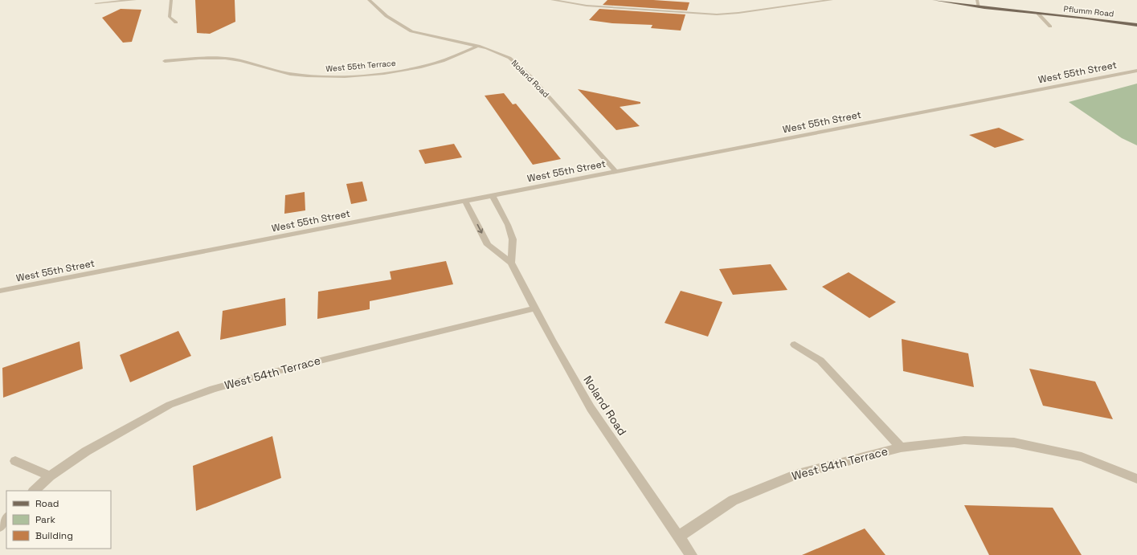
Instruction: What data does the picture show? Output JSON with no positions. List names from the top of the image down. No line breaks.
{"streets":{"main road":["Pflumm Road"],"street":["West 55th Terrace","West 55th Street","Noland Road","West 54th Terrace"]},"crossings":[["West 55th Terrace","Noland Road"],["West 55th Street","Noland Road"],["Noland Road","West 54th Terrace"]],"legend":["Road","Park","Building"]}
